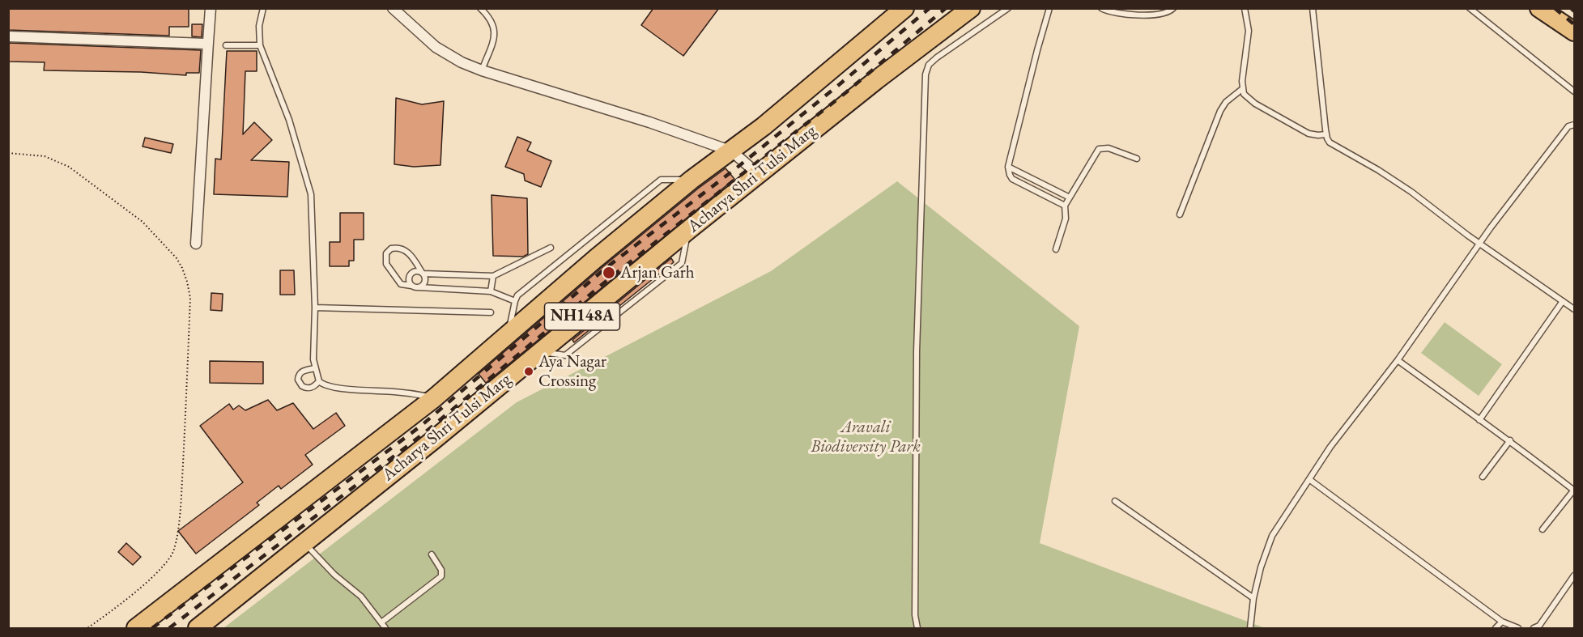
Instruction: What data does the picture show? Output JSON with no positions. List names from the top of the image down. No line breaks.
{"streets":{"highway":["Acharya Shri Tulsi Marg","NH148A"]},"parks":["Aravali Biodiversity Park"],"places":["Arjan Garh","Aya Nagar Crossing"]}
